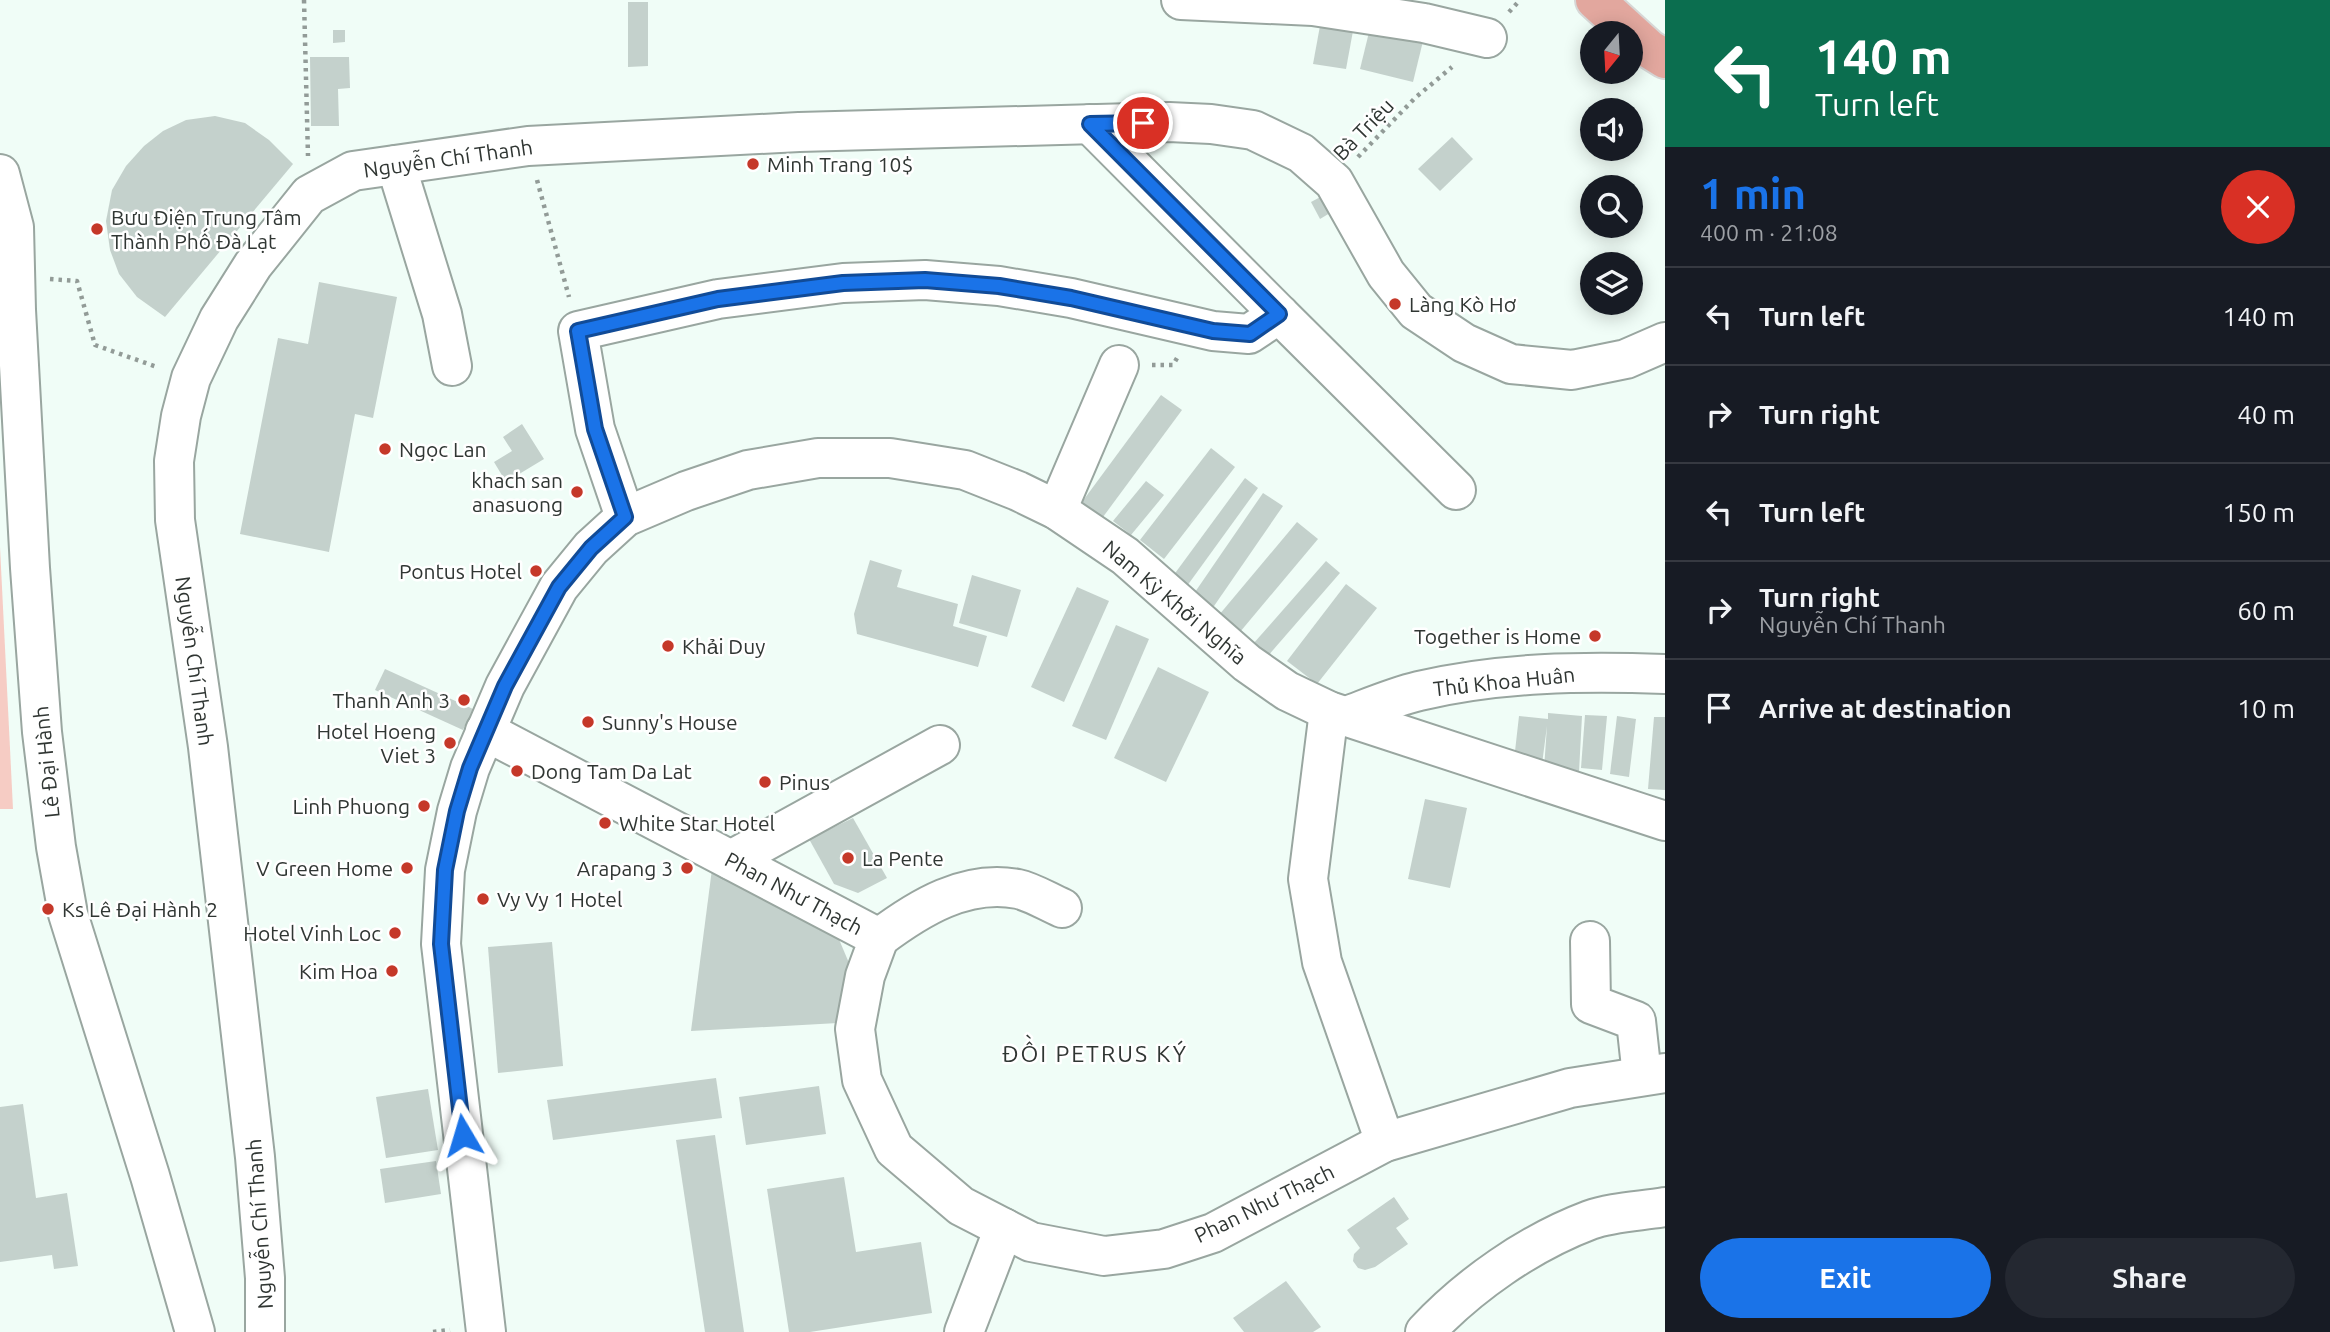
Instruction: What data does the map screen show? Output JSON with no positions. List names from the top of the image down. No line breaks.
{"streets":{"street":["Nguyễn Chí Thanh","Nam Kỳ Khởi Nghĩa","Thủ Khoa Huân","Lê Đại Hành","Phan Như Thạch"],"path":["Bà Triệu"]},"crossings":[["Bà Triệu","Nguyễn Chí Thanh"],["Nam Kỳ Khởi Nghĩa","Thủ Khoa Huân"],["Nam Kỳ Khởi Nghĩa","Phan Như Thạch"]],"districts":["ĐỒI PETRUS KÝ"],"places":["Minh Trang 10$","Bưu Điện Trung Tâm Thành Phố Đà Lạt","Làng Kò Hơ","Ngọc Lan","khach san anasuong","Pontus Hotel","Together is Home","Khải Duy","Thanh Anh 3","Sunny's House","Hotel Hoeng Viet 3","Dong Tam Da Lat","Pinus","Linh Phuong","White Star Hotel","La Pente","V Green Home","Arapang 3","Vy Vy 1 Hotel","Ks Lê Đại Hành 2","Hotel Vinh Loc","Kim Hoa"],"north":"bottom","page":{"turn":["140 m","Turn left"],"heading":["1 min","400 m · 21:08"],"list":[{"name":"Turn left","value":"140 m"},{"name":"Turn right","value":"40 m"},{"name":"Turn left","value":"150 m"},{"name":"Turn right","note":"Nguyễn Chí Thanh","value":"60 m"},{"name":"Arrive at destination","value":"10 m"}],"buttons":["Exit","Share"]}}
